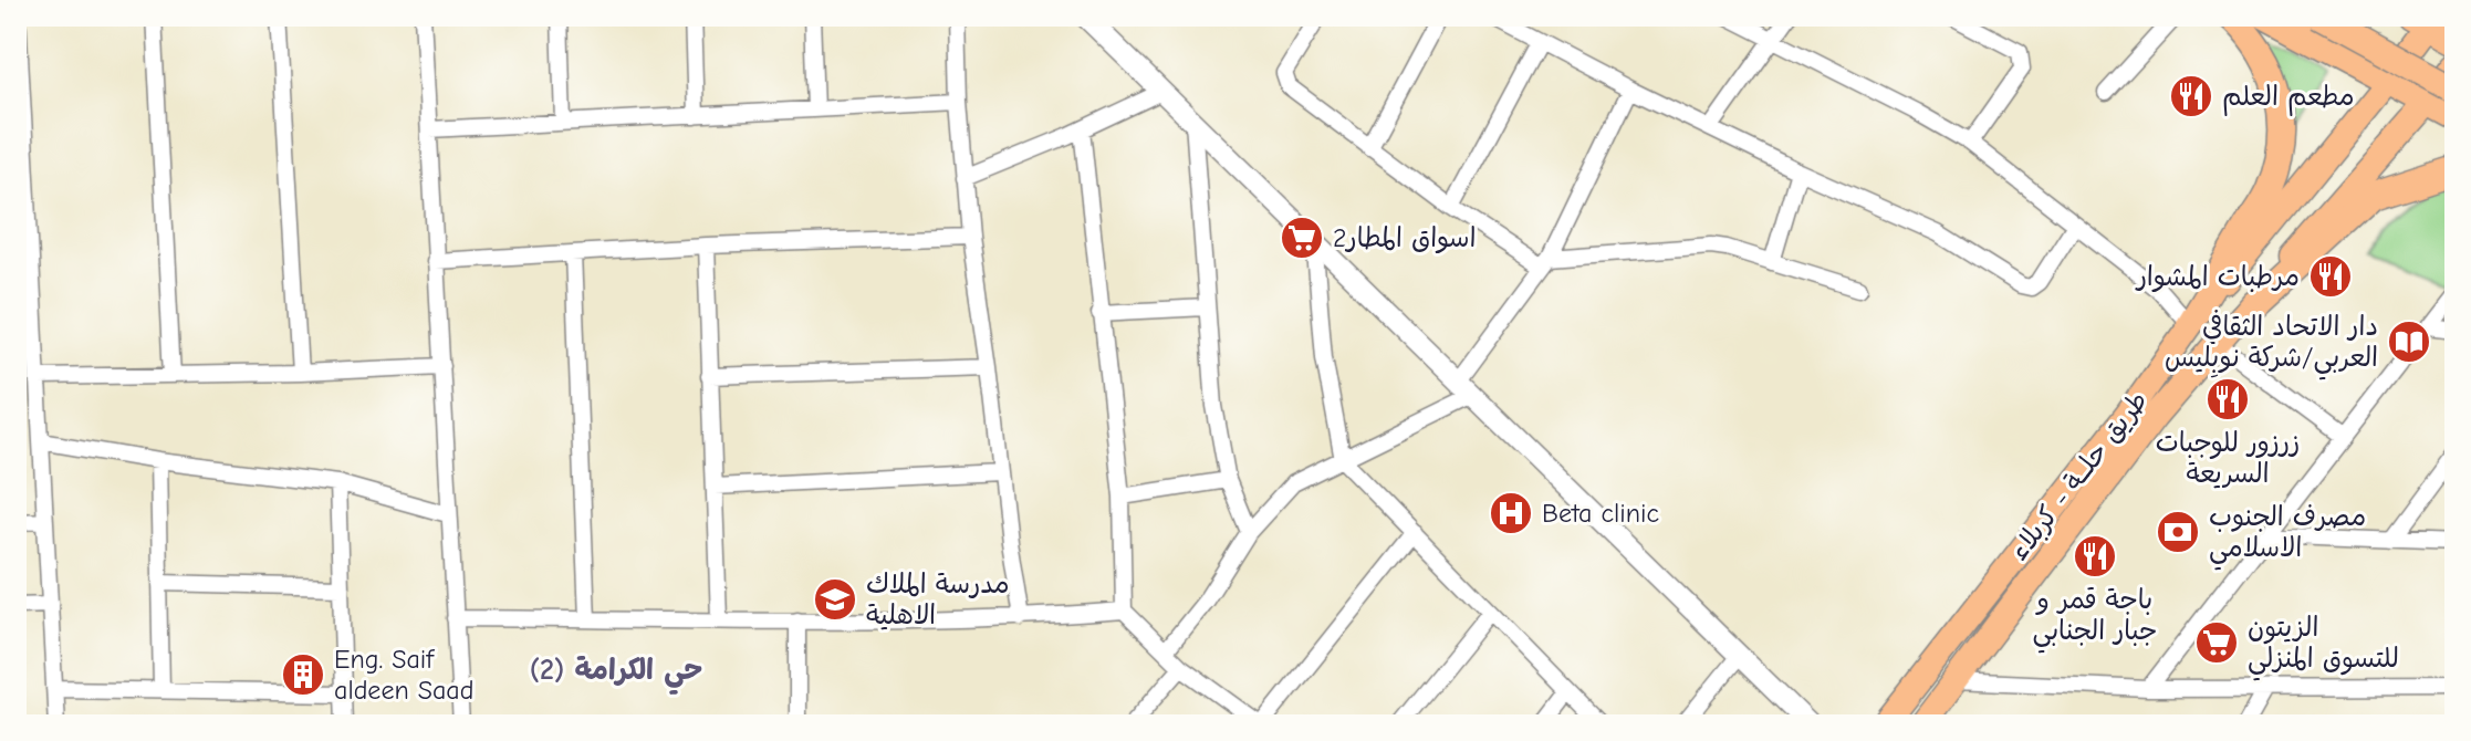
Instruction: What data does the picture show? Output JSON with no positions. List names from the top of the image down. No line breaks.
{"streets":{"highway":["طريق حلــة - كربلاء"]},"districts":["حي الكرامة (2)"],"places":{"restaurant":["مطعم العلم","مرطبات المشوار","زرزور للوجبات السريعة","باجة قمر و جبار الجنابي"],"supermarket":["اسواق المطار2","الزيتون للتسوق المنزلي"],"library":["دار الاتحاد الثقافي العربي/شركة نوبِليس"],"hospital":["Beta clinic"],"bank":["مصرف الجنوب الاسلامي"],"school or university":["مدرسة الملاك الاهلية"],"building":["Eng. Saif aldeen Saad"]}}
